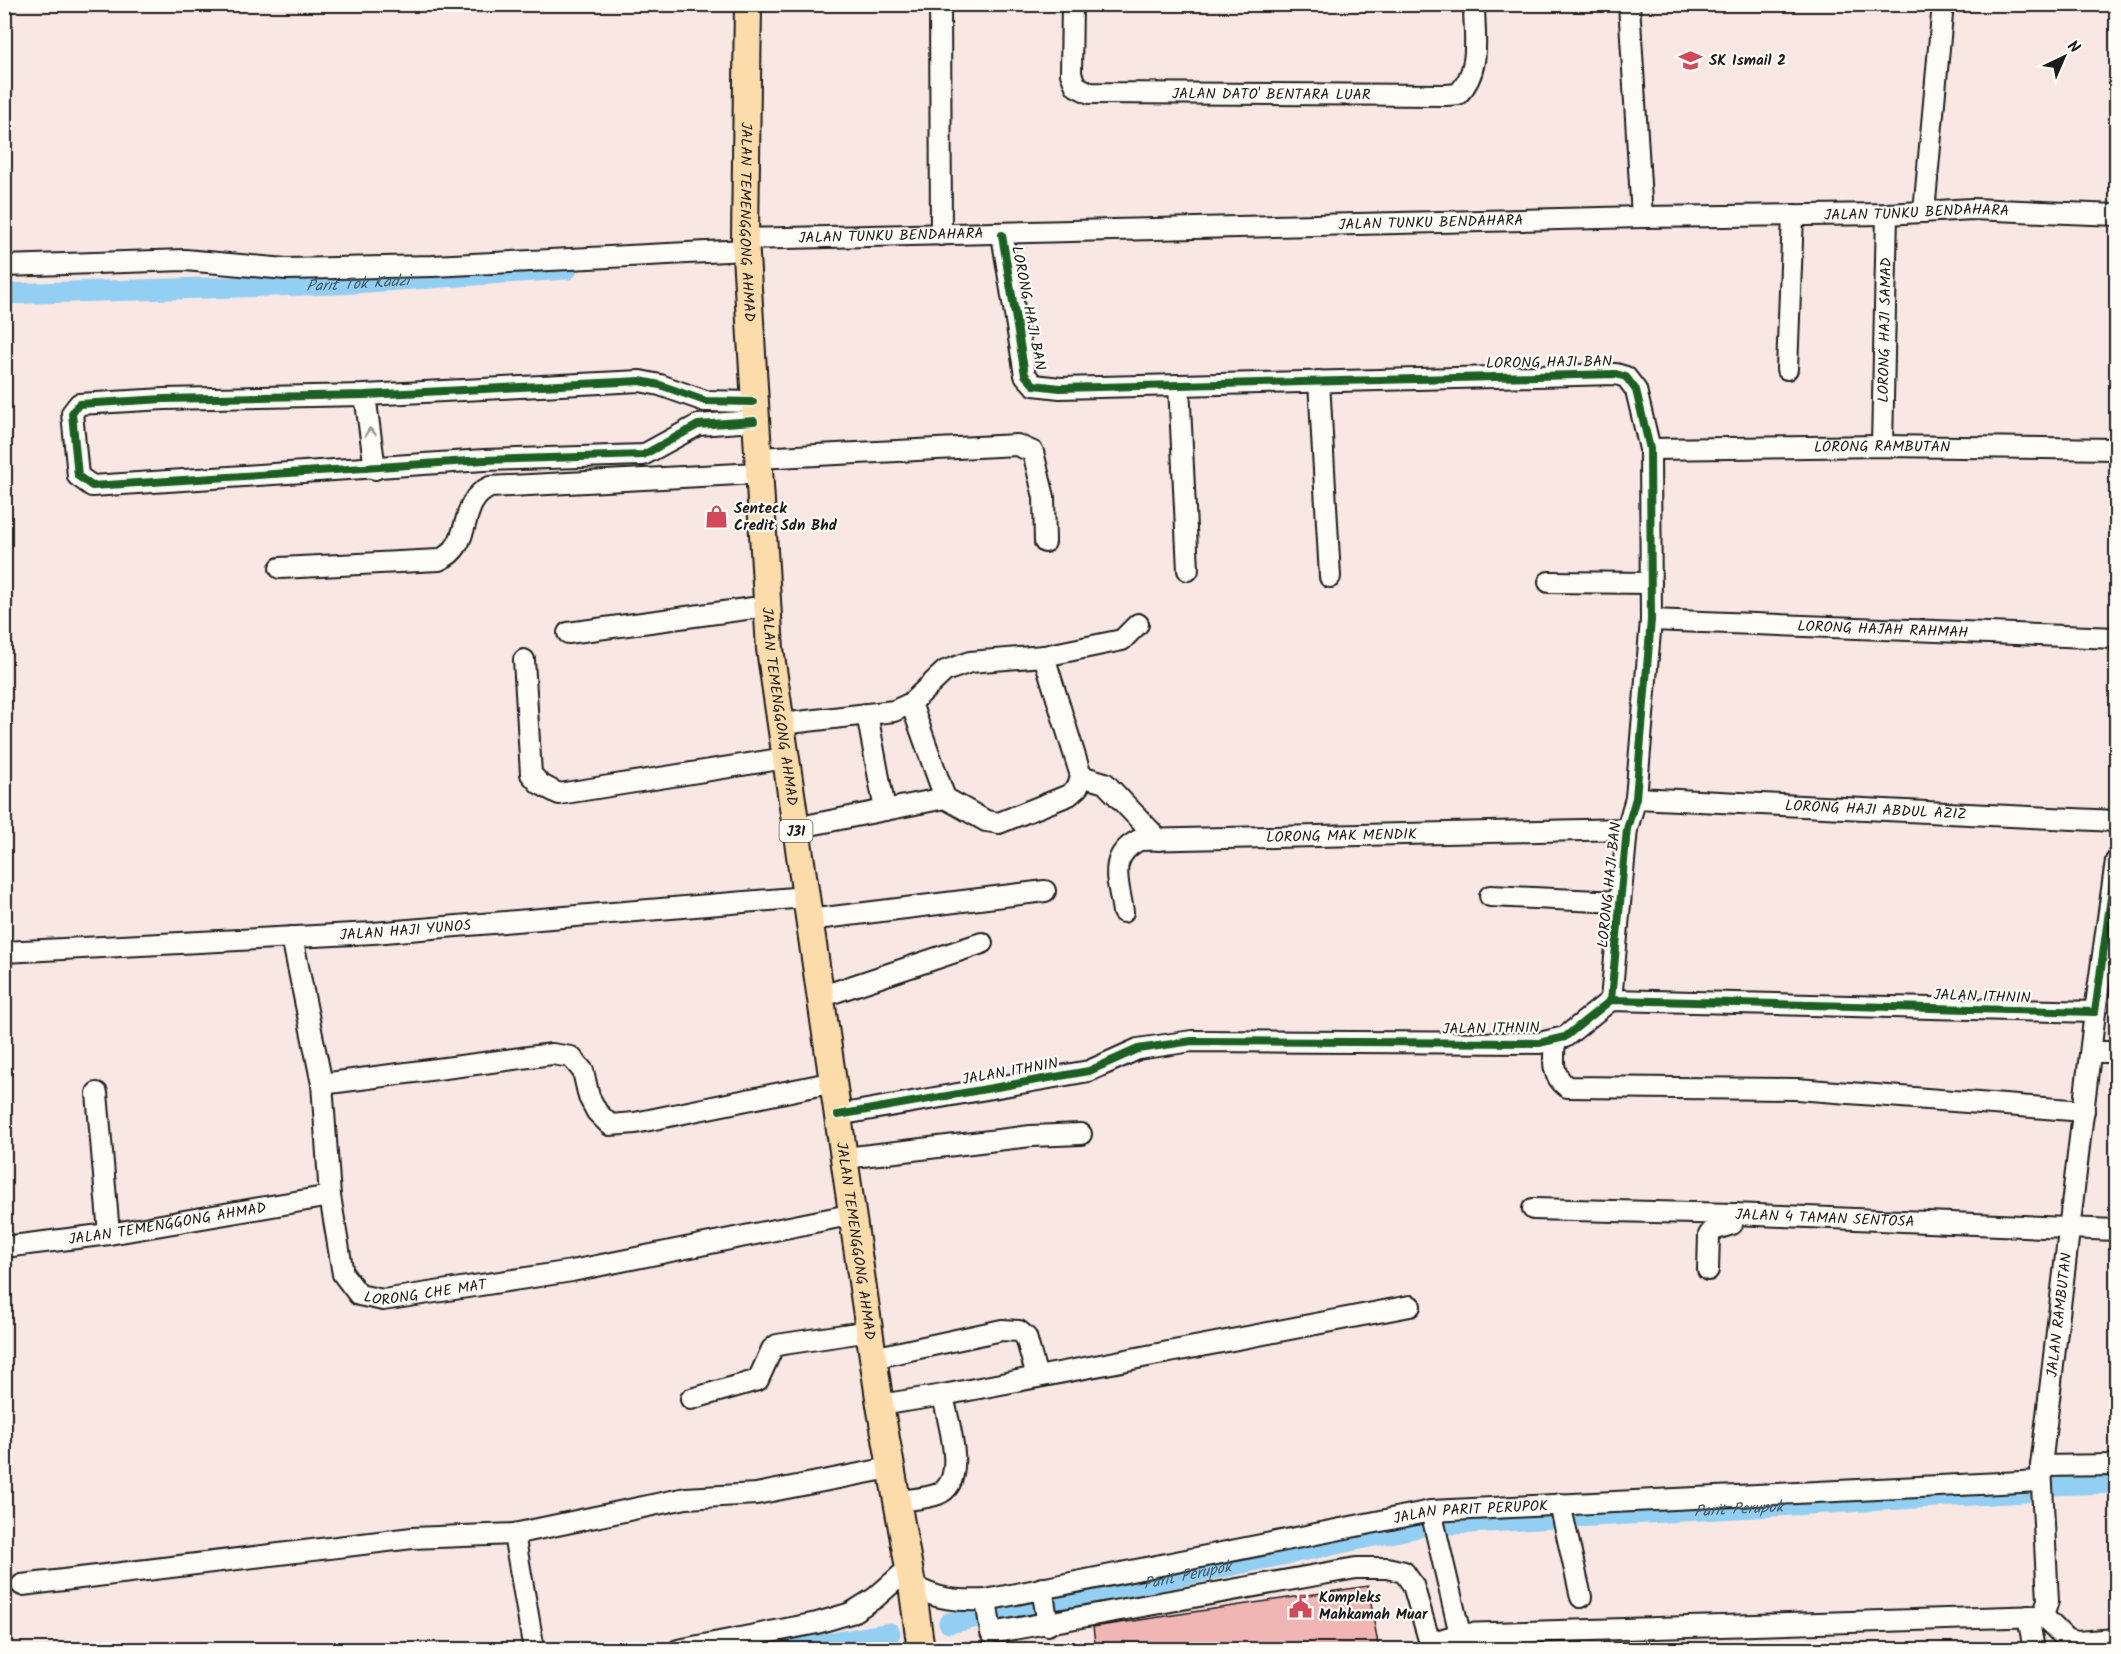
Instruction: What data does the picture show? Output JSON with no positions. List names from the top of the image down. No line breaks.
{"streets":{"main road":["JALAN TEMENGGONG AHMAD","J31"],"street":["JALAN DATO' BENTARA LUAR","JALAN TUNKU BENDAHARA","LORONG HAJI BAN","LORONG HAJI SAMAD","LORONG RAMBUTAN","LORONG HAJAH RAHMAH","LORONG HAJI ABDUL AZIZ","LORONG MAK MENDIK","JALAN HAJI YUNOS","JALAN ITHNIN","JALAN 4 TAMAN SENTOSA","LORONG CHE MAT","JALAN RAMBUTAN","JALAN PARIT PERUPOK"]},"crossings":[["JALAN TUNKU BENDAHARA","JALAN TEMENGGONG AHMAD"],["JALAN TUNKU BENDAHARA","LORONG HAJI BAN"],["JALAN TUNKU BENDAHARA","LORONG HAJI SAMAD"],["JALAN TEMENGGONG AHMAD","JALAN HAJI YUNOS"],["JALAN TEMENGGONG AHMAD","JALAN ITHNIN"],["JALAN TEMENGGONG AHMAD","LORONG CHE MAT"],["JALAN TEMENGGONG AHMAD","JALAN PARIT PERUPOK"],["LORONG HAJI BAN","LORONG RAMBUTAN"],["LORONG HAJI BAN","LORONG HAJAH RAHMAH"],["LORONG HAJI BAN","LORONG HAJI ABDUL AZIZ"],["LORONG HAJI BAN","LORONG MAK MENDIK"],["LORONG HAJI BAN","JALAN ITHNIN"],["LORONG HAJI SAMAD","LORONG RAMBUTAN"],["JALAN HAJI YUNOS","LORONG CHE MAT"],["JALAN ITHNIN","JALAN RAMBUTAN"],["JALAN 4 TAMAN SENTOSA","JALAN RAMBUTAN"],["JALAN RAMBUTAN","JALAN PARIT PERUPOK"]],"water":["Parit Tok Kadzi","Parit Perupok"],"places":{"school or university":["SK Ismail 2"],"shop":["Senteck Credit Sdn Bhd"],"public building":["Kompleks Mahkamah Muar"]},"north":"top right"}
